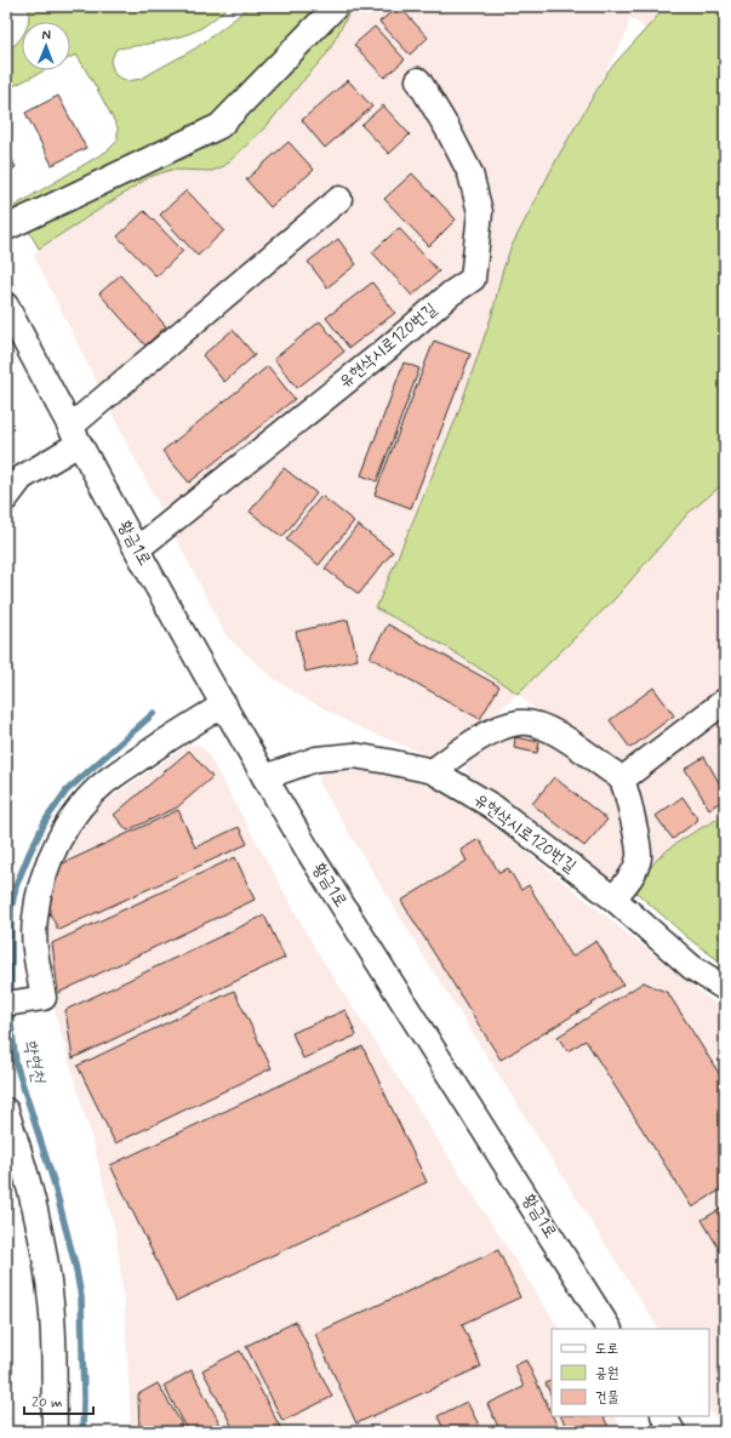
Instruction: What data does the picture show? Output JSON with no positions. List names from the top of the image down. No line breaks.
{"streets":{"street":["유현삭시로120번길","황금1로"]},"crossings":[["유현삭시로120번길","황금1로"]],"water":["학현천"],"legend":["도로","공원","건물"],"scale_bar":"20 m","north":"top"}
